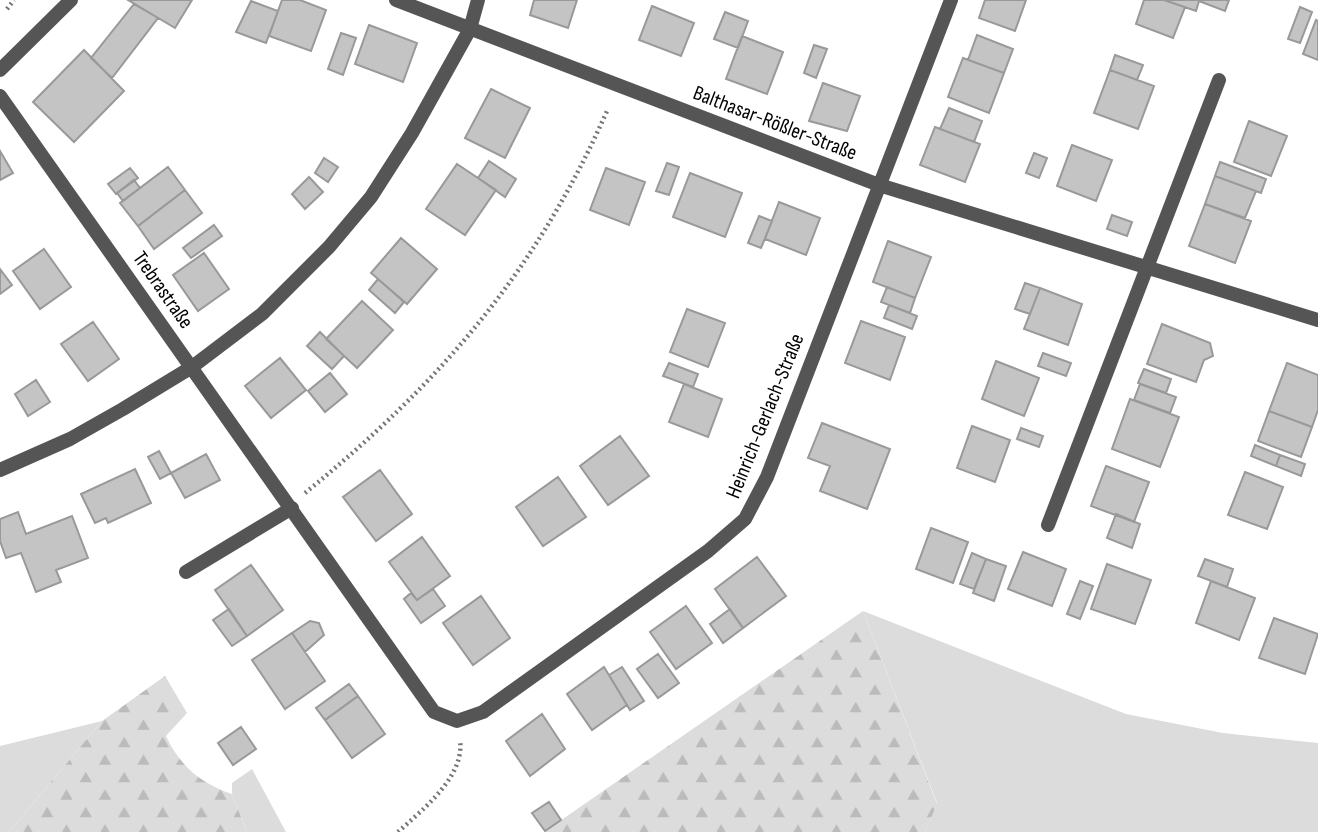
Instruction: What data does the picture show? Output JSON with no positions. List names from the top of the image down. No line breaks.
{"streets":{"street":["Balthasar-Rößler-Straße","Trebrastraße","Heinrich-Gerlach-Straße"]},"crossings":[["Balthasar-Rößler-Straße","Heinrich-Gerlach-Straße"],["Trebrastraße","Heinrich-Gerlach-Straße"]]}
